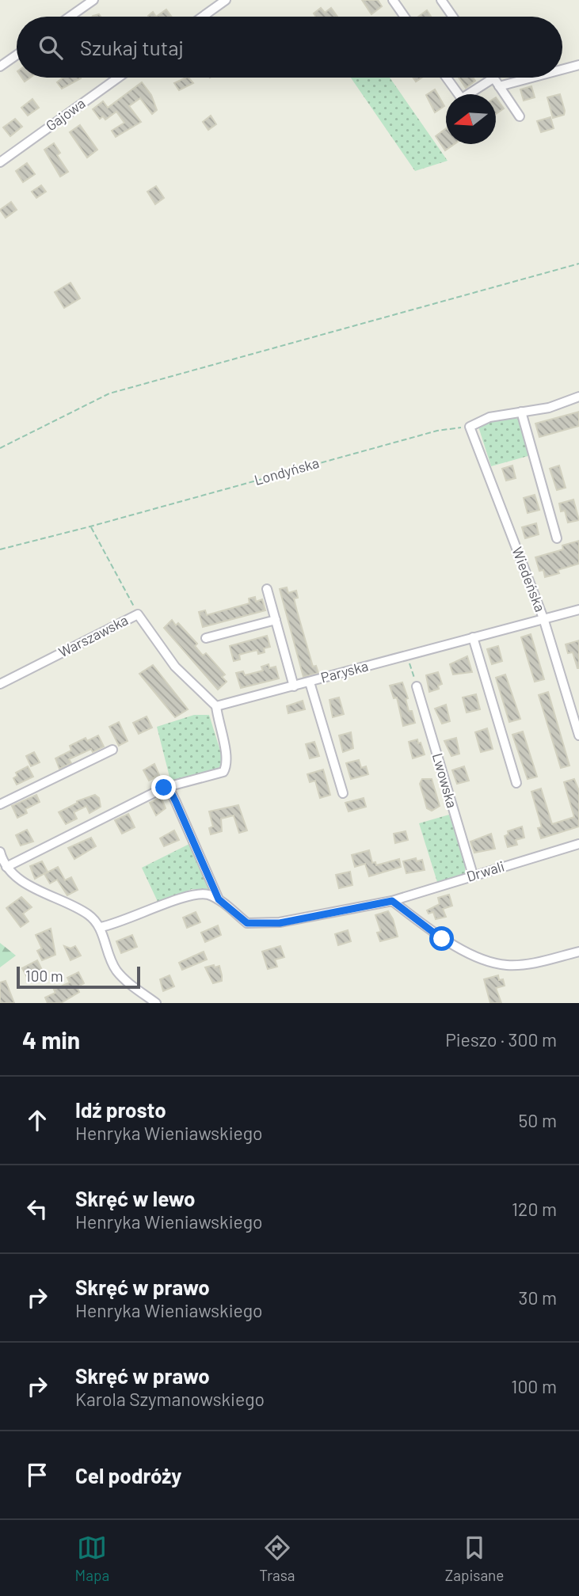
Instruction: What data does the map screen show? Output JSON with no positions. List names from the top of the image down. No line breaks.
{"streets":{"street":["Gajowa","Wiedeńska","Warszawska","Paryska","Lwowska","Drwali"],"path":["Londyńska"]},"crossings":[["Londyńska","Wiedeńska"],["Wiedeńska","Paryska"],["Warszawska","Paryska"],["Lwowska","Drwali"]],"scale_bar":"100 m","north":"left","page":{"search":"Szukaj tutaj","scale":"100 m","heading":["4 min","Pieszo · 300 m"],"list":[["Idź prosto","Henryka Wieniawskiego","50 m"],["Skręć w lewo","Henryka Wieniawskiego","120 m"],["Skręć w prawo","Henryka Wieniawskiego","30 m"],["Skręć w prawo","Karola Szymanowskiego","100 m"],"Cel podróży"],"nav":["Mapa","Trasa","Zapisane"]}}
